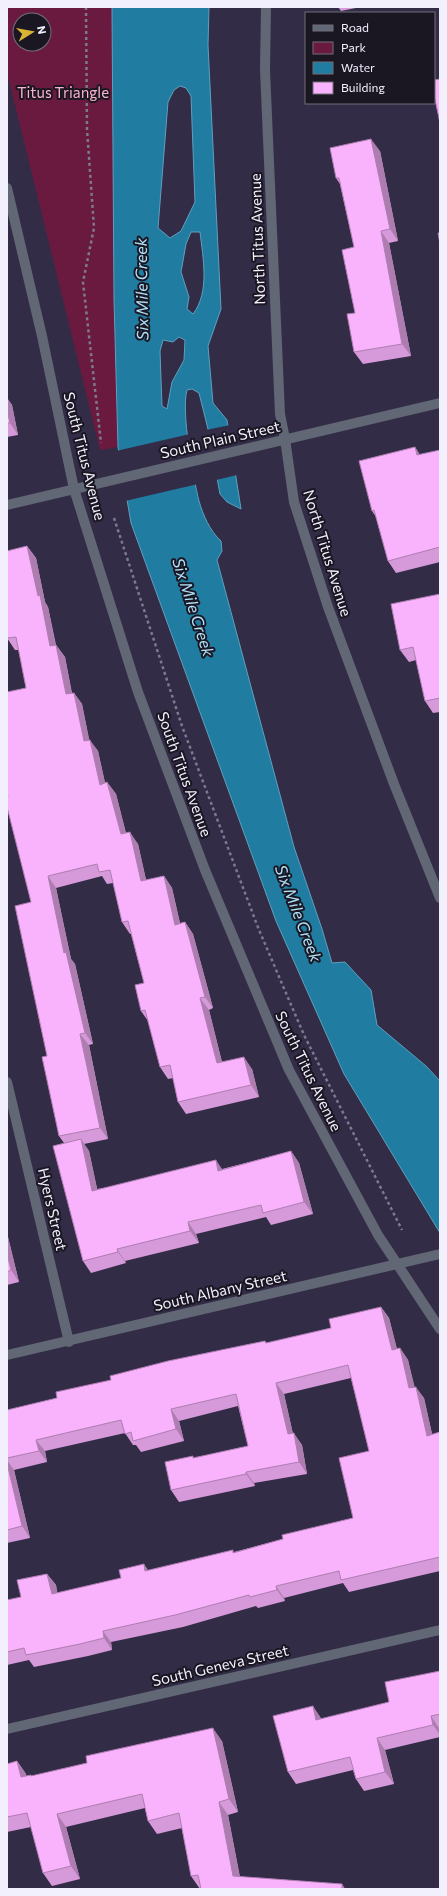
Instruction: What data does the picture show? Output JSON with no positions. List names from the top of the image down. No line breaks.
{"streets":{"street":["North Titus Avenue","South Plain Street","South Titus Avenue","Hyers Street","South Albany Street","South Geneva Street"]},"crossings":[["North Titus Avenue","South Plain Street"],["South Plain Street","South Titus Avenue"],["South Titus Avenue","South Albany Street"],["Hyers Street","South Albany Street"]],"water":["Six Mile Creek"],"parks":["Titus Triangle"],"legend":["Road","Park","Water","Building"],"north":"right"}
